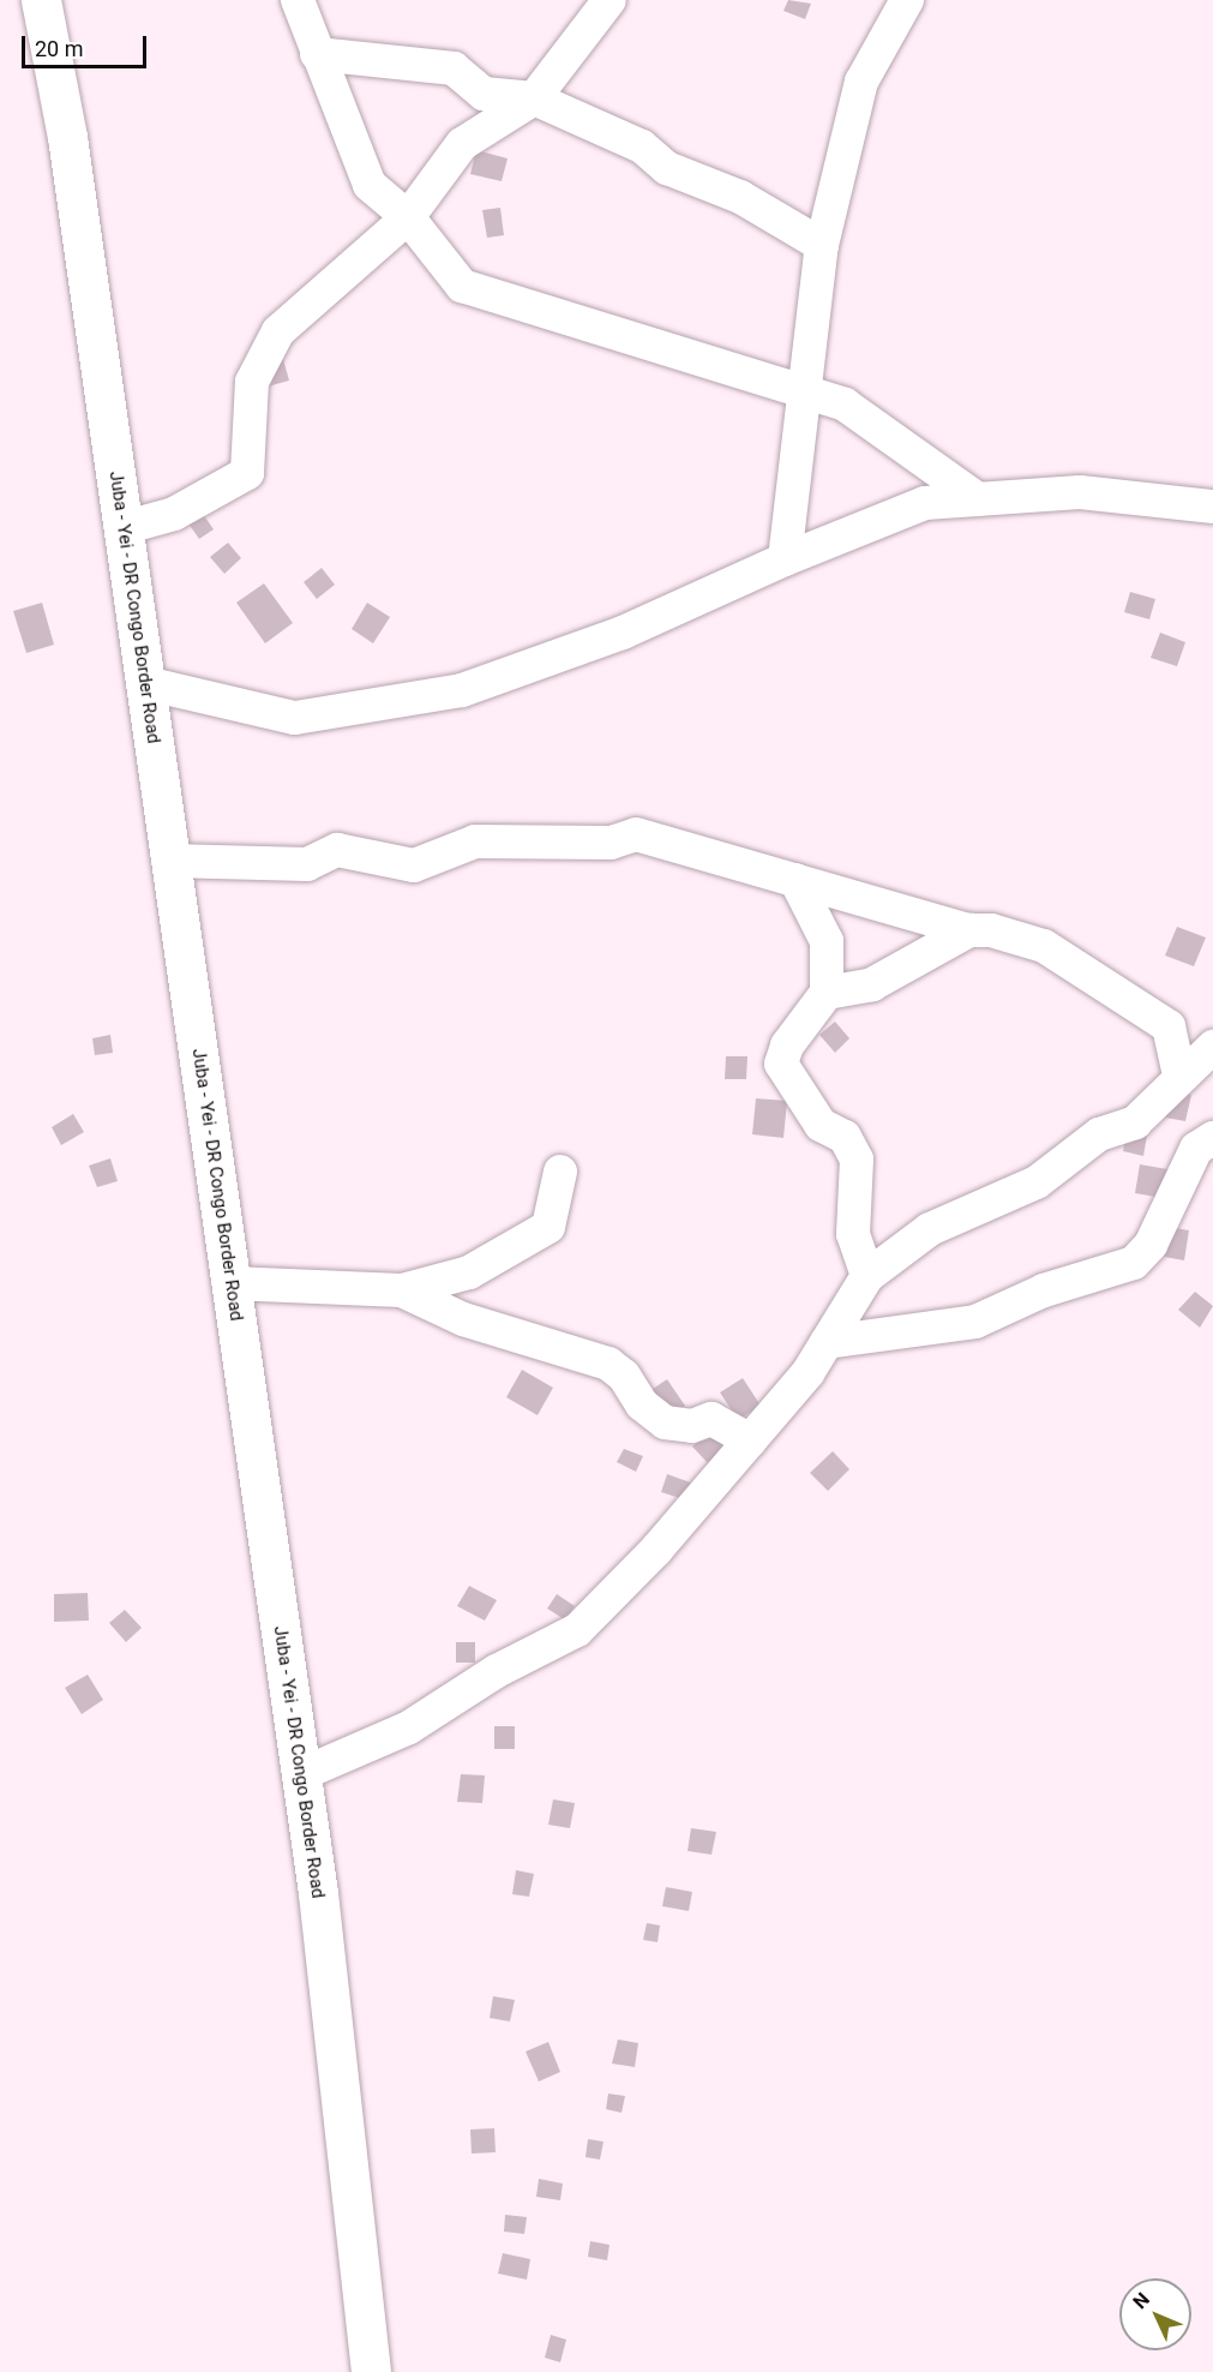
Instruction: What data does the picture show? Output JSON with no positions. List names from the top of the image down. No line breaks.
{"streets":{"main road":["Juba - Yei - DR Congo Border Road"]},"scale_bar":"20 m","north":"top left"}
